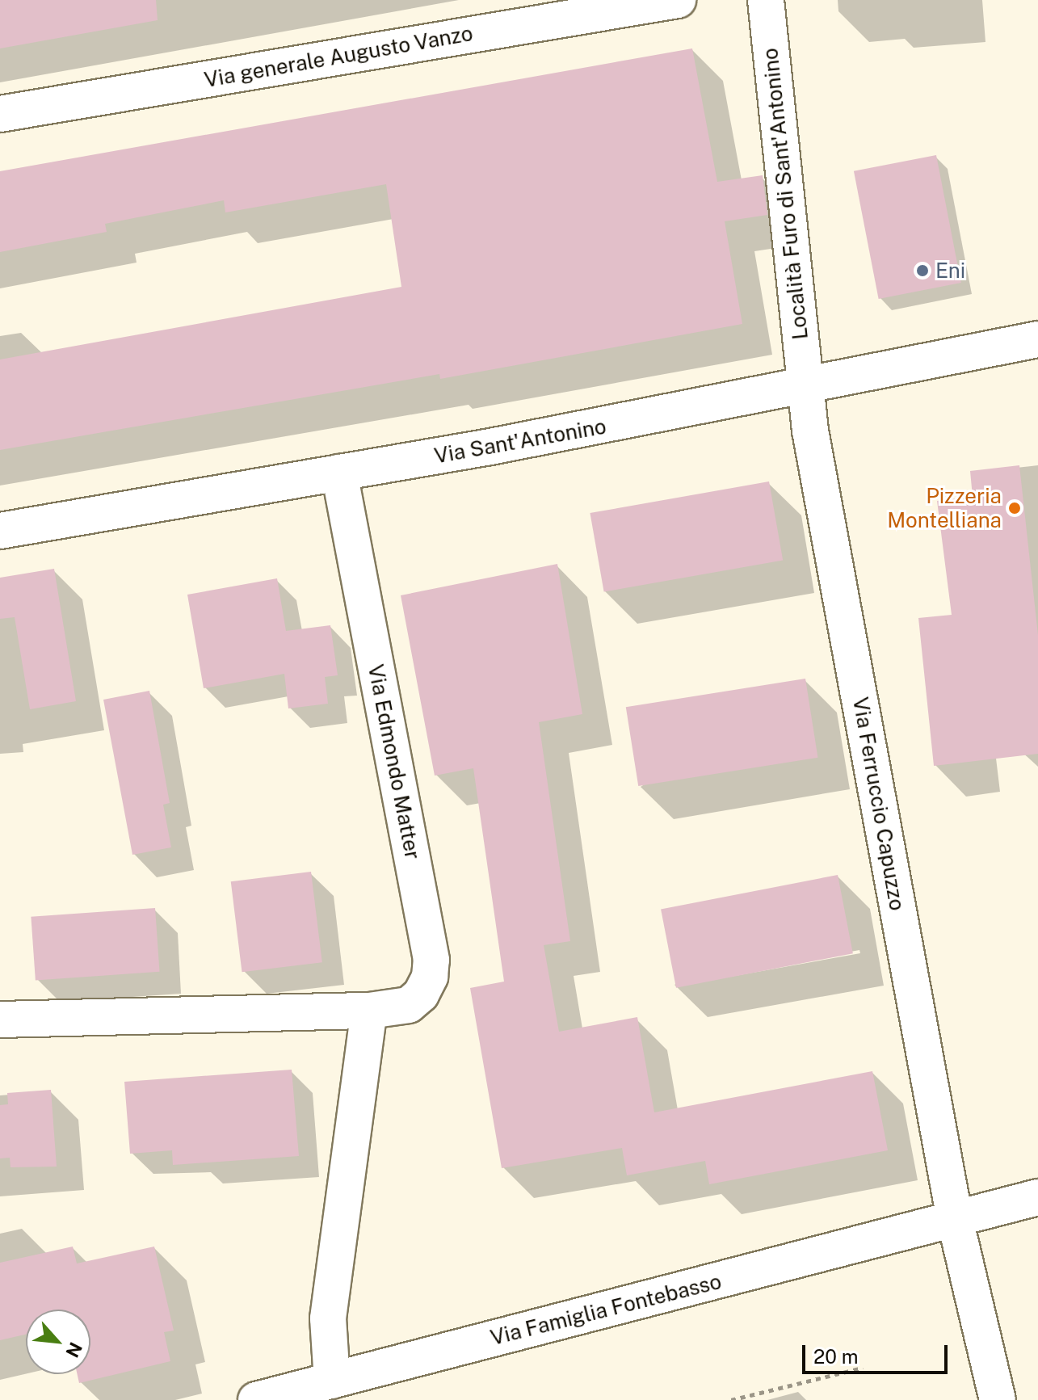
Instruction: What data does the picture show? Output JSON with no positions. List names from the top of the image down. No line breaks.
{"streets":{"street":["Via generale Augusto Vanzo","Località Furo di Sant'Antonino","Via Sant'Antonino","Via Edmondo Matter","Via Ferruccio Capuzzo","Via Famiglia Fontebasso"]},"crossings":[["Località Furo di Sant'Antonino","Via Sant'Antonino"],["Località Furo di Sant'Antonino","Via Ferruccio Capuzzo"],["Via Sant'Antonino","Via Edmondo Matter"],["Via Sant'Antonino","Via Ferruccio Capuzzo"],["Via Ferruccio Capuzzo","Via Famiglia Fontebasso"]],"places":["Eni","Pizzeria Montelliana"],"scale_bar":"20 m","north":"bottom right"}
